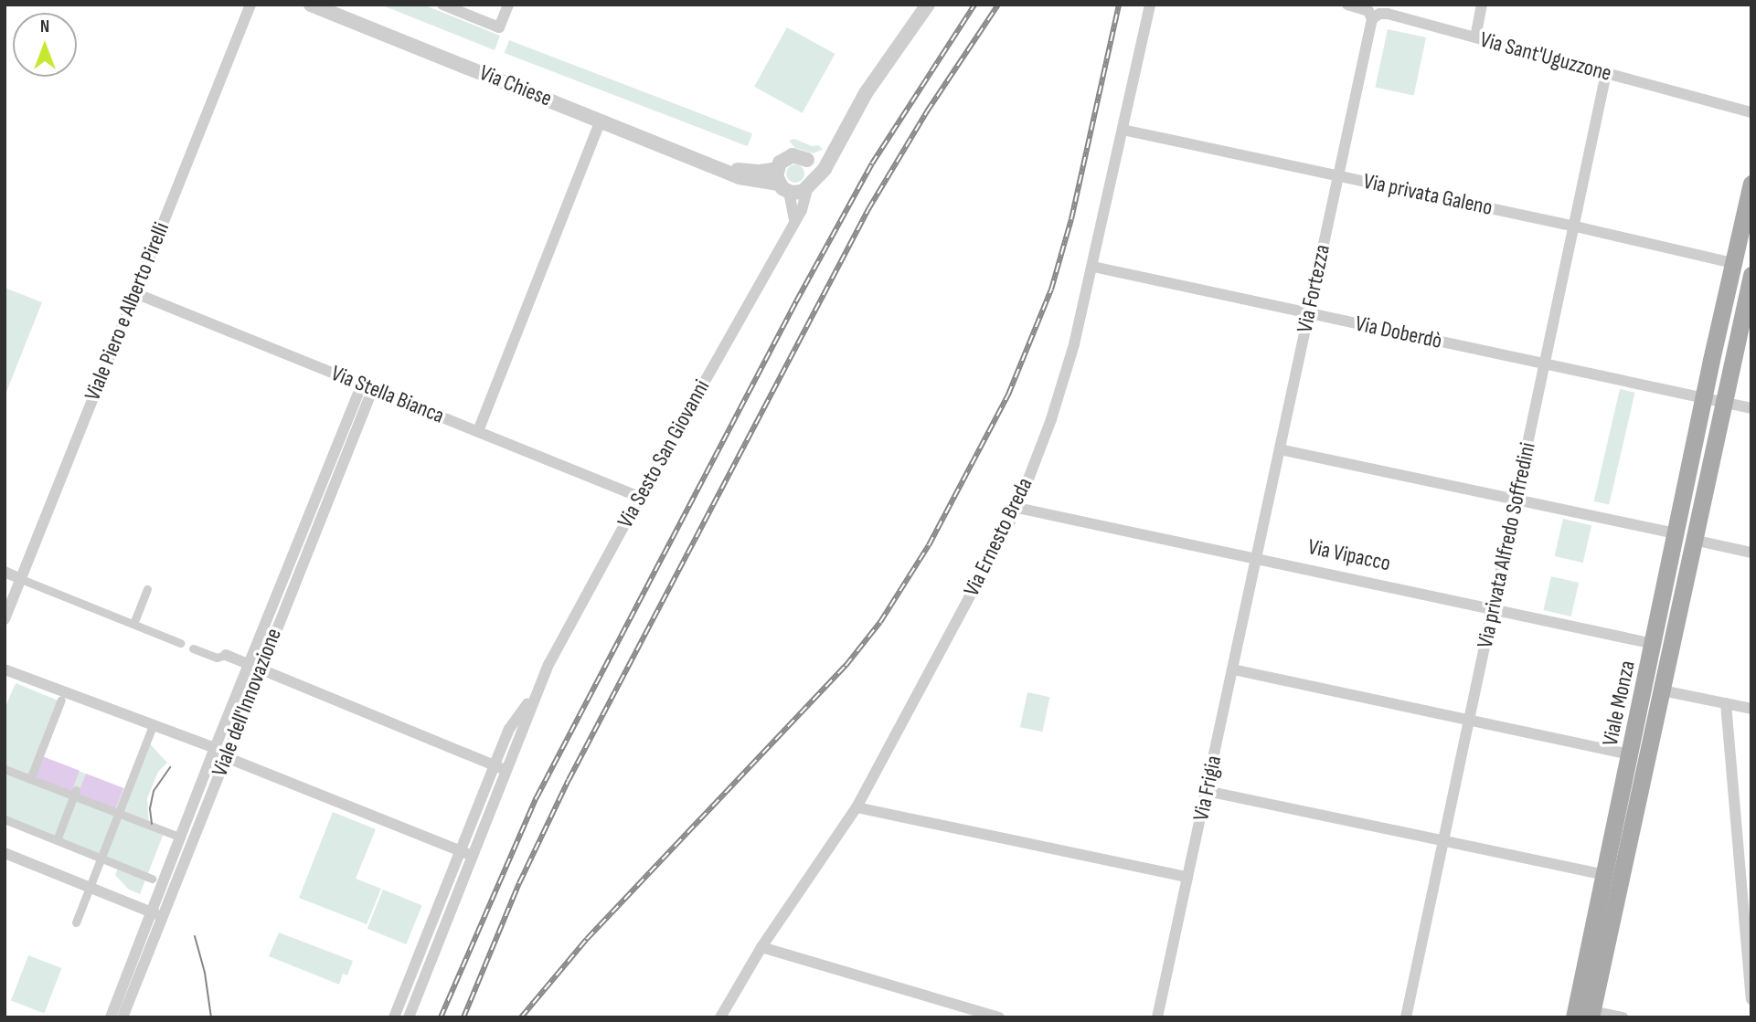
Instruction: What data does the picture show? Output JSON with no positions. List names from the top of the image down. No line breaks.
{"streets":{"main road":["Viale Monza"],"street":["Via Sant'Uguzzone","Via Chiese","Via privata Galeno","Via Fortezza","Viale Piero e Alberto Pirelli","Via Doberdò","Via Stella Bianca","Via Sesto San Giovanni","Via Ernesto Breda","Via privata Alfredo Soffredini","Via Vipacco","Viale dell'Innovazione","Via Frigia"]},"crossings":[["Via Sant'Uguzzone","Via Fortezza"],["Via Sant'Uguzzone","Via privata Alfredo Soffredini"],["Via Chiese","Via Sesto San Giovanni"],["Via privata Galeno","Via Fortezza"],["Via privata Galeno","Via Ernesto Breda"],["Via privata Galeno","Via privata Alfredo Soffredini"],["Via privata Galeno","Viale Monza"],["Via Fortezza","Via Doberdò"],["Via Fortezza","Via Vipacco"],["Via Fortezza","Via Frigia"],["Viale Piero e Alberto Pirelli","Via Stella Bianca"],["Via Doberdò","Via Ernesto Breda"],["Via Doberdò","Via privata Alfredo Soffredini"],["Via Doberdò","Viale Monza"],["Via Stella Bianca","Via Sesto San Giovanni"],["Via Stella Bianca","Viale dell'Innovazione"],["Via Ernesto Breda","Via Vipacco"],["Via privata Alfredo Soffredini","Via Vipacco"],["Via Vipacco","Viale Monza"],["Via Vipacco","Via Frigia"]],"north":"top"}
